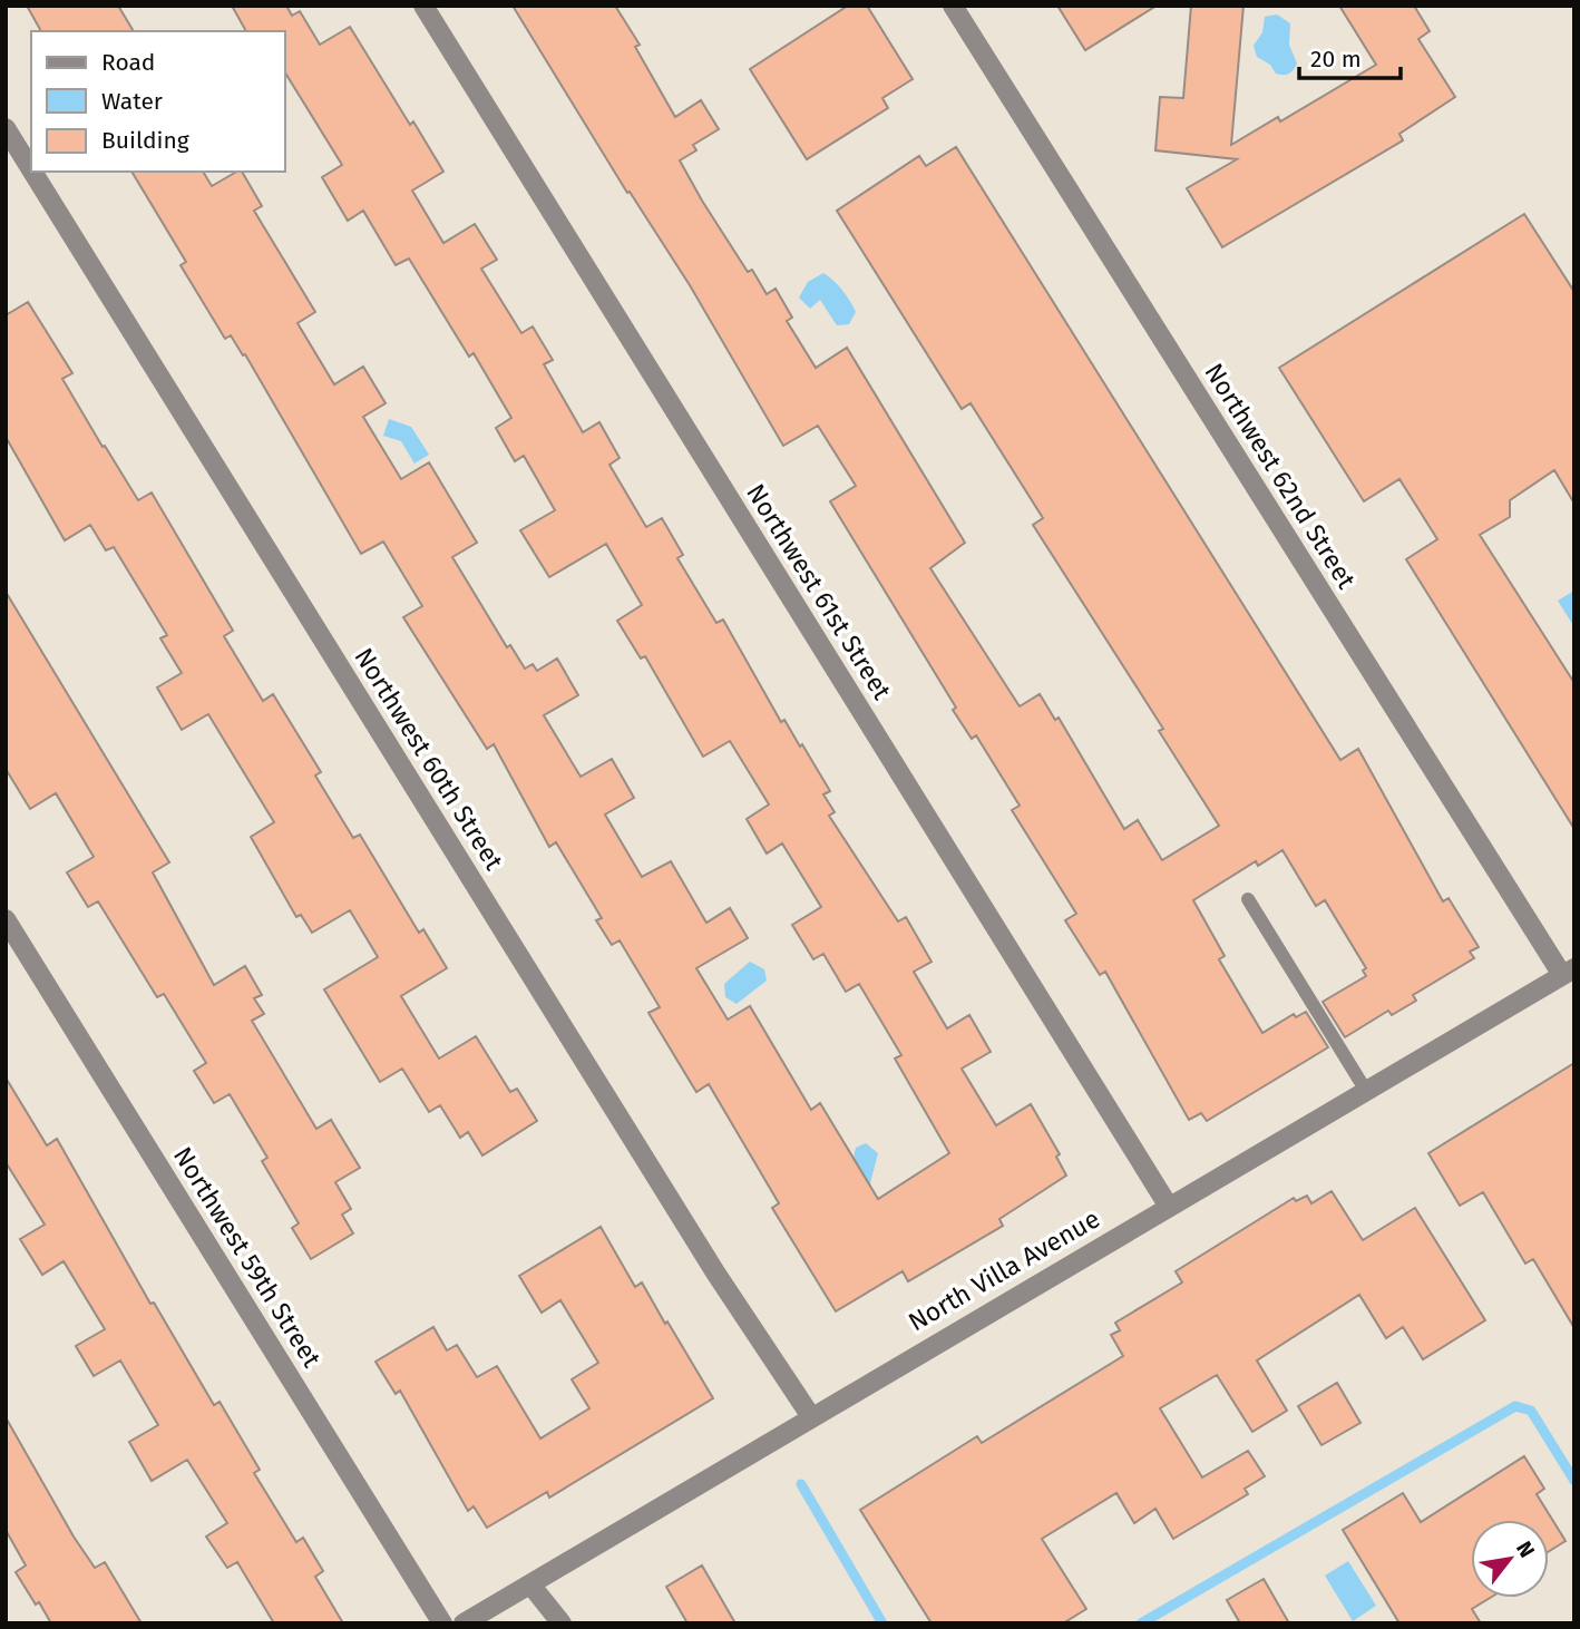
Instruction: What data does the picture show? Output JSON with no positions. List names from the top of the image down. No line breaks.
{"streets":{"street":["Northwest 62nd Street","Northwest 61st Street","Northwest 60th Street","Northwest 59th Street","North Villa Avenue"]},"crossings":[["Northwest 62nd Street","North Villa Avenue"],["Northwest 61st Street","North Villa Avenue"],["Northwest 60th Street","North Villa Avenue"]],"legend":["Road","Water","Building"],"scale_bar":"20 m","north":"top right"}
